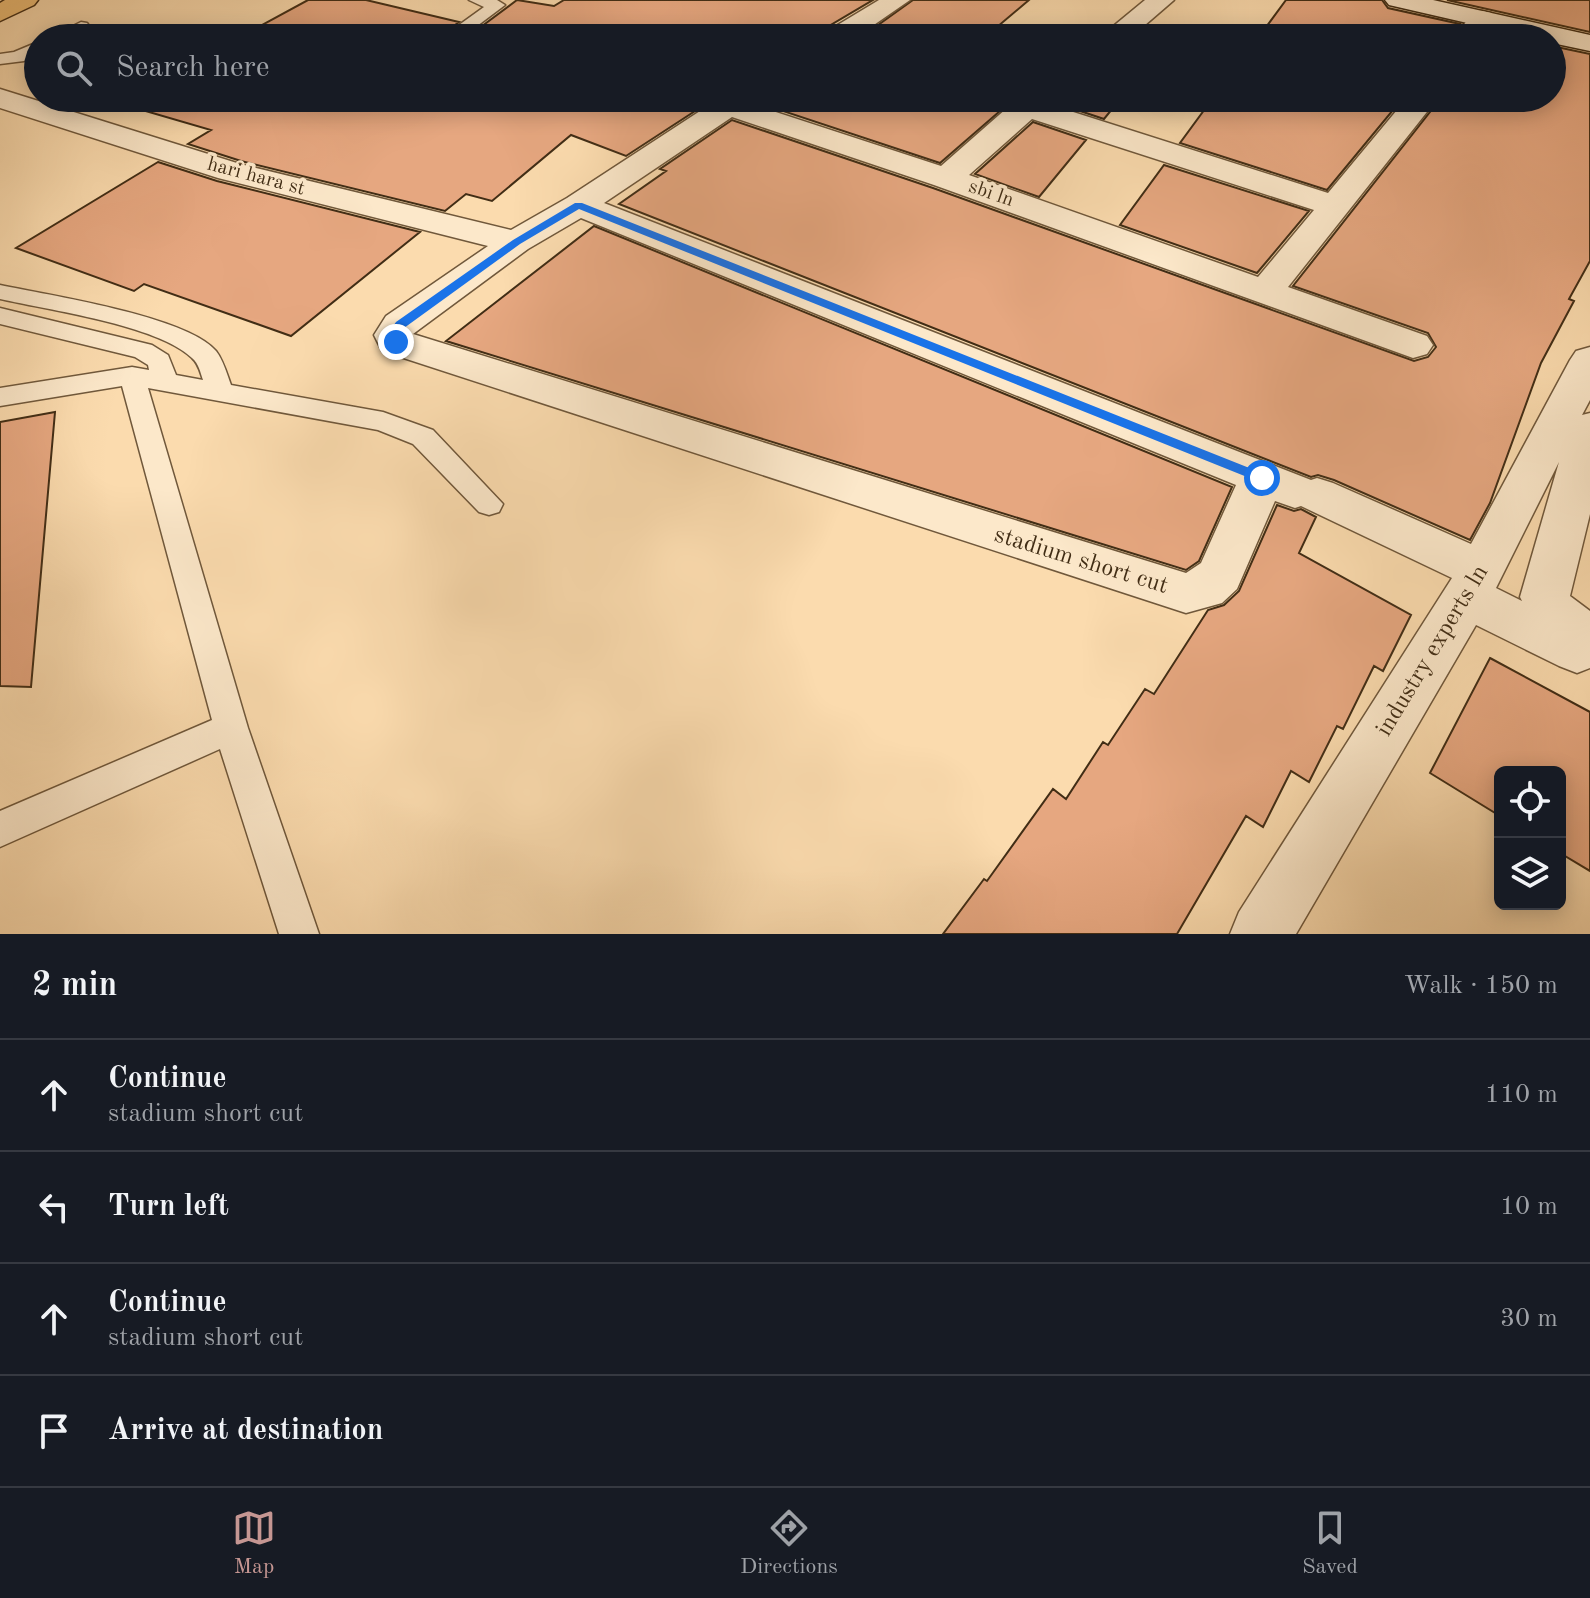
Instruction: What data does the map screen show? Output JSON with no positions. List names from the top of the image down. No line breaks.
{"streets":{"street":["hari hara st","sbi ln","stadium short cut","industry experts ln"]},"crossings":[["hari hara st","stadium short cut"]],"page":{"search":"Search here","heading":["2 min","Walk · 150 m"],"list":[["Continue","stadium short cut","110 m"],["Turn left","10 m"],["Continue","stadium short cut","30 m"],"Arrive at destination"],"nav":["Map","Directions","Saved"]}}
